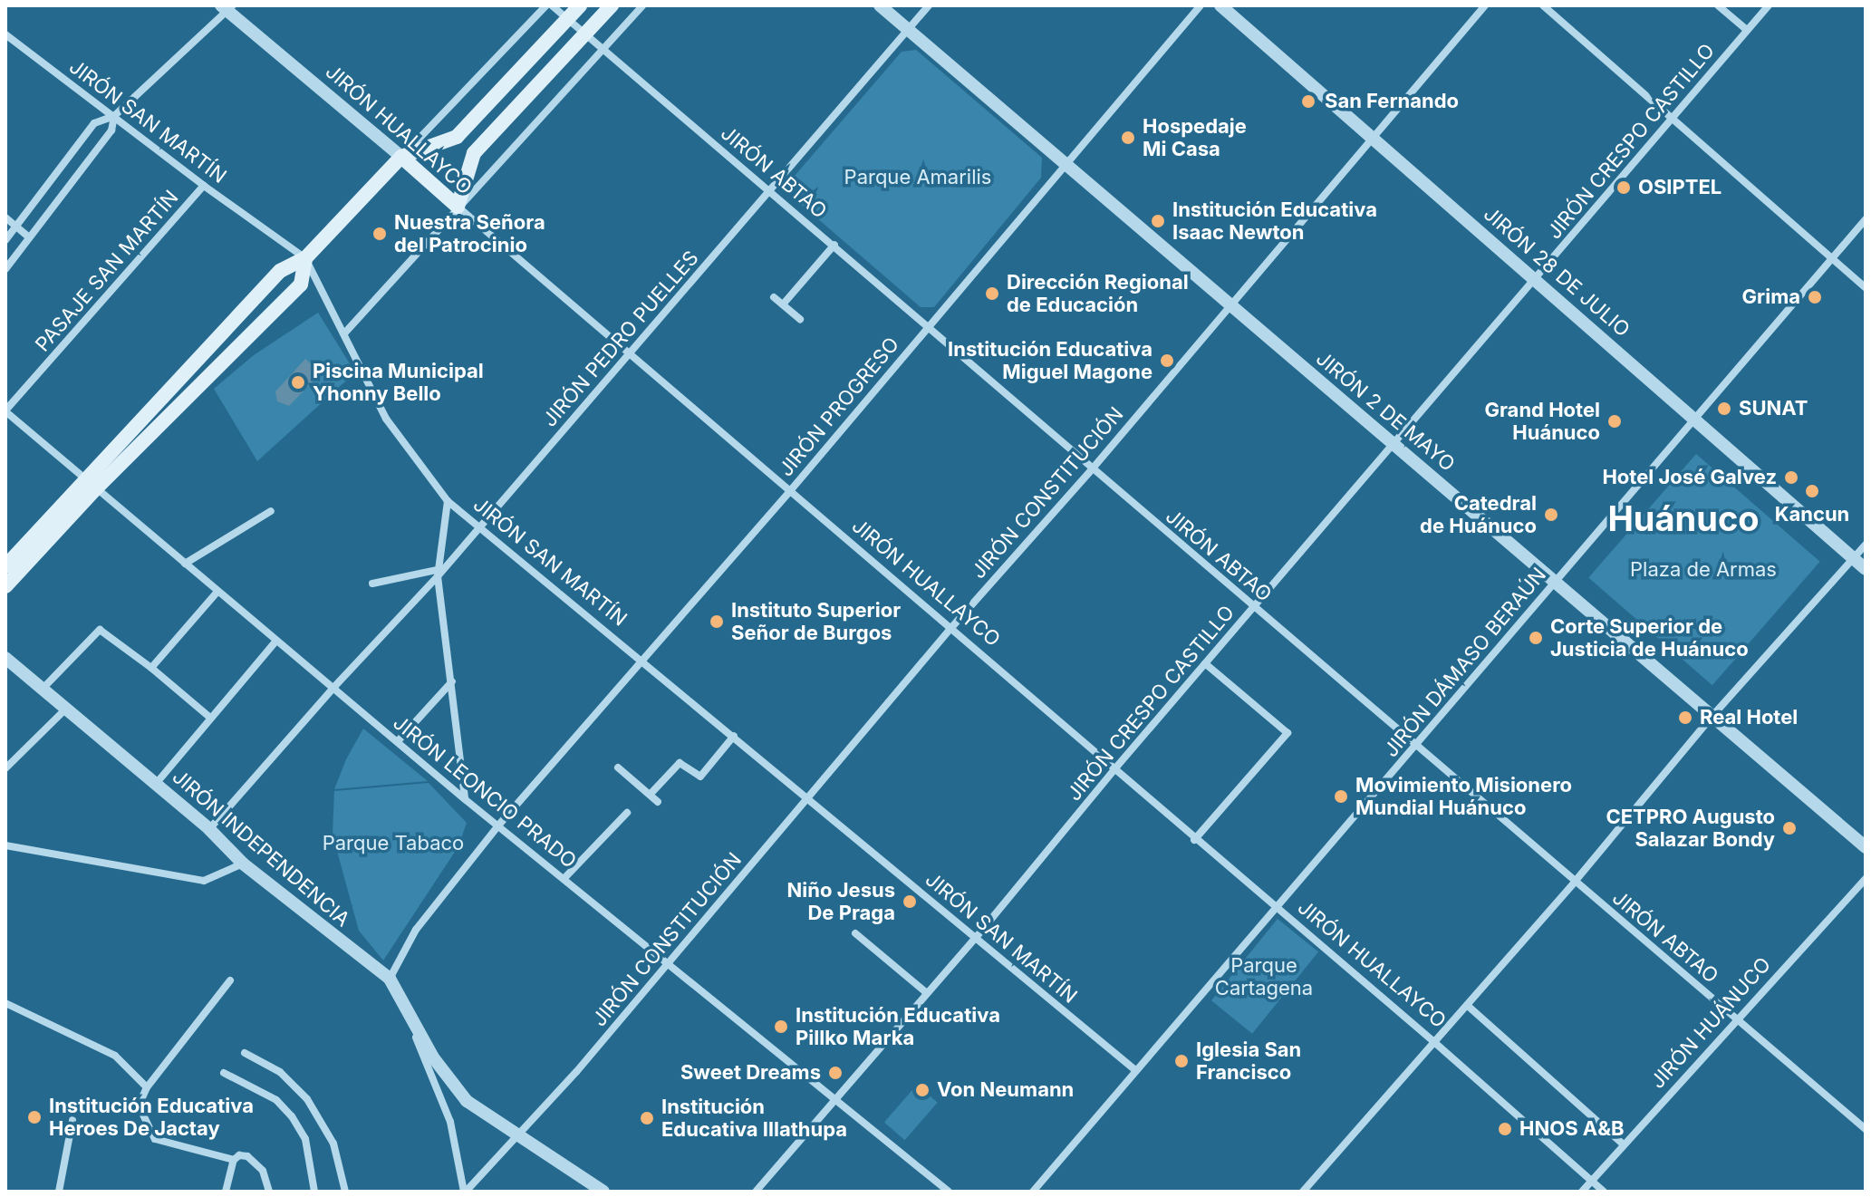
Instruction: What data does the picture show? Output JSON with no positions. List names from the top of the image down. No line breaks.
{"streets":{"main road":["JIRÓN HUALLAYCO"],"street":["JIRÓN SAN MARTÍN","JIRÓN CRESPO CASTILLO","JIRÓN ABTAO","PASAJE SAN MARTÍN","JIRÓN 28 DE JULIO","JIRÓN PEDRO PUELLES","JIRÓN PROGRESO","JIRÓN 2 DE MAYO","JIRÓN CONSTITUCIÓN","JIRÓN DÁMASO BERAÚN","JIRÓN LEONCIO PRADO","JIRÓN INDEPENDENCIA","JIRÓN HUÁNUCO"]},"crossings":[["JIRÓN SAN MARTÍN","JIRÓN CRESPO CASTILLO"],["JIRÓN SAN MARTÍN","PASAJE SAN MARTÍN"],["JIRÓN SAN MARTÍN","JIRÓN PEDRO PUELLES"],["JIRÓN SAN MARTÍN","JIRÓN PROGRESO"],["JIRÓN SAN MARTÍN","JIRÓN CONSTITUCIÓN"],["JIRÓN SAN MARTÍN","JIRÓN DÁMASO BERAÚN"],["JIRÓN HUALLAYCO","JIRÓN CRESPO CASTILLO"],["JIRÓN HUALLAYCO","JIRÓN PEDRO PUELLES"],["JIRÓN HUALLAYCO","JIRÓN PROGRESO"],["JIRÓN HUALLAYCO","JIRÓN CONSTITUCIÓN"],["JIRÓN HUALLAYCO","JIRÓN DÁMASO BERAÚN"],["JIRÓN HUALLAYCO","JIRÓN HUÁNUCO"],["JIRÓN CRESPO CASTILLO","JIRÓN ABTAO"],["JIRÓN CRESPO CASTILLO","JIRÓN 28 DE JULIO"],["JIRÓN CRESPO CASTILLO","JIRÓN 2 DE MAYO"],["JIRÓN CRESPO CASTILLO","JIRÓN LEONCIO PRADO"],["JIRÓN ABTAO","JIRÓN PEDRO PUELLES"],["JIRÓN ABTAO","JIRÓN PROGRESO"],["JIRÓN ABTAO","JIRÓN CONSTITUCIÓN"],["JIRÓN ABTAO","JIRÓN DÁMASO BERAÚN"],["JIRÓN ABTAO","JIRÓN HUÁNUCO"],["PASAJE SAN MARTÍN","JIRÓN LEONCIO PRADO"],["JIRÓN 28 DE JULIO","JIRÓN CONSTITUCIÓN"],["JIRÓN 28 DE JULIO","JIRÓN DÁMASO BERAÚN"],["JIRÓN PEDRO PUELLES","JIRÓN 2 DE MAYO"],["JIRÓN PEDRO PUELLES","JIRÓN LEONCIO PRADO"],["JIRÓN PEDRO PUELLES","JIRÓN INDEPENDENCIA"],["JIRÓN PROGRESO","JIRÓN 2 DE MAYO"],["JIRÓN PROGRESO","JIRÓN LEONCIO PRADO"],["JIRÓN PROGRESO","JIRÓN INDEPENDENCIA"],["JIRÓN 2 DE MAYO","JIRÓN CONSTITUCIÓN"],["JIRÓN 2 DE MAYO","JIRÓN DÁMASO BERAÚN"],["JIRÓN CONSTITUCIÓN","JIRÓN LEONCIO PRADO"],["JIRÓN CONSTITUCIÓN","JIRÓN INDEPENDENCIA"]],"districts":["Huánuco"],"parks":["Parque Amarilis","Plaza de Armas","Parque Tabaco","Parque Cartagena"],"places":["San Fernando","Hospedaje Mi Casa","OSIPTEL","Institución Educativa Isaac Newton","Nuestra Señora del Patrocinio","Dirección Regional de Educación","Grima","Institución Educativa Miguel Magone","Piscina Municipal Yhonny Bello","SUNAT","Grand Hotel Huánuco","Hotel José Galvez","Kancun","Catedral de Huánuco","Instituto Superior Señor de Burgos","Corte Superior de Justicia de Huánuco","Real Hotel","Movimiento Misionero Mundial Huánuco","CETPRO Augusto Salazar Bondy","Niño Jesus De Praga","Institución Educativa Pillko Marka","Iglesia San Francisco","Sweet Dreams","Von Neumann","Institución Educativa Heroes De Jactay","Institución Educativa Illathupa","HNOS A&B"]}
